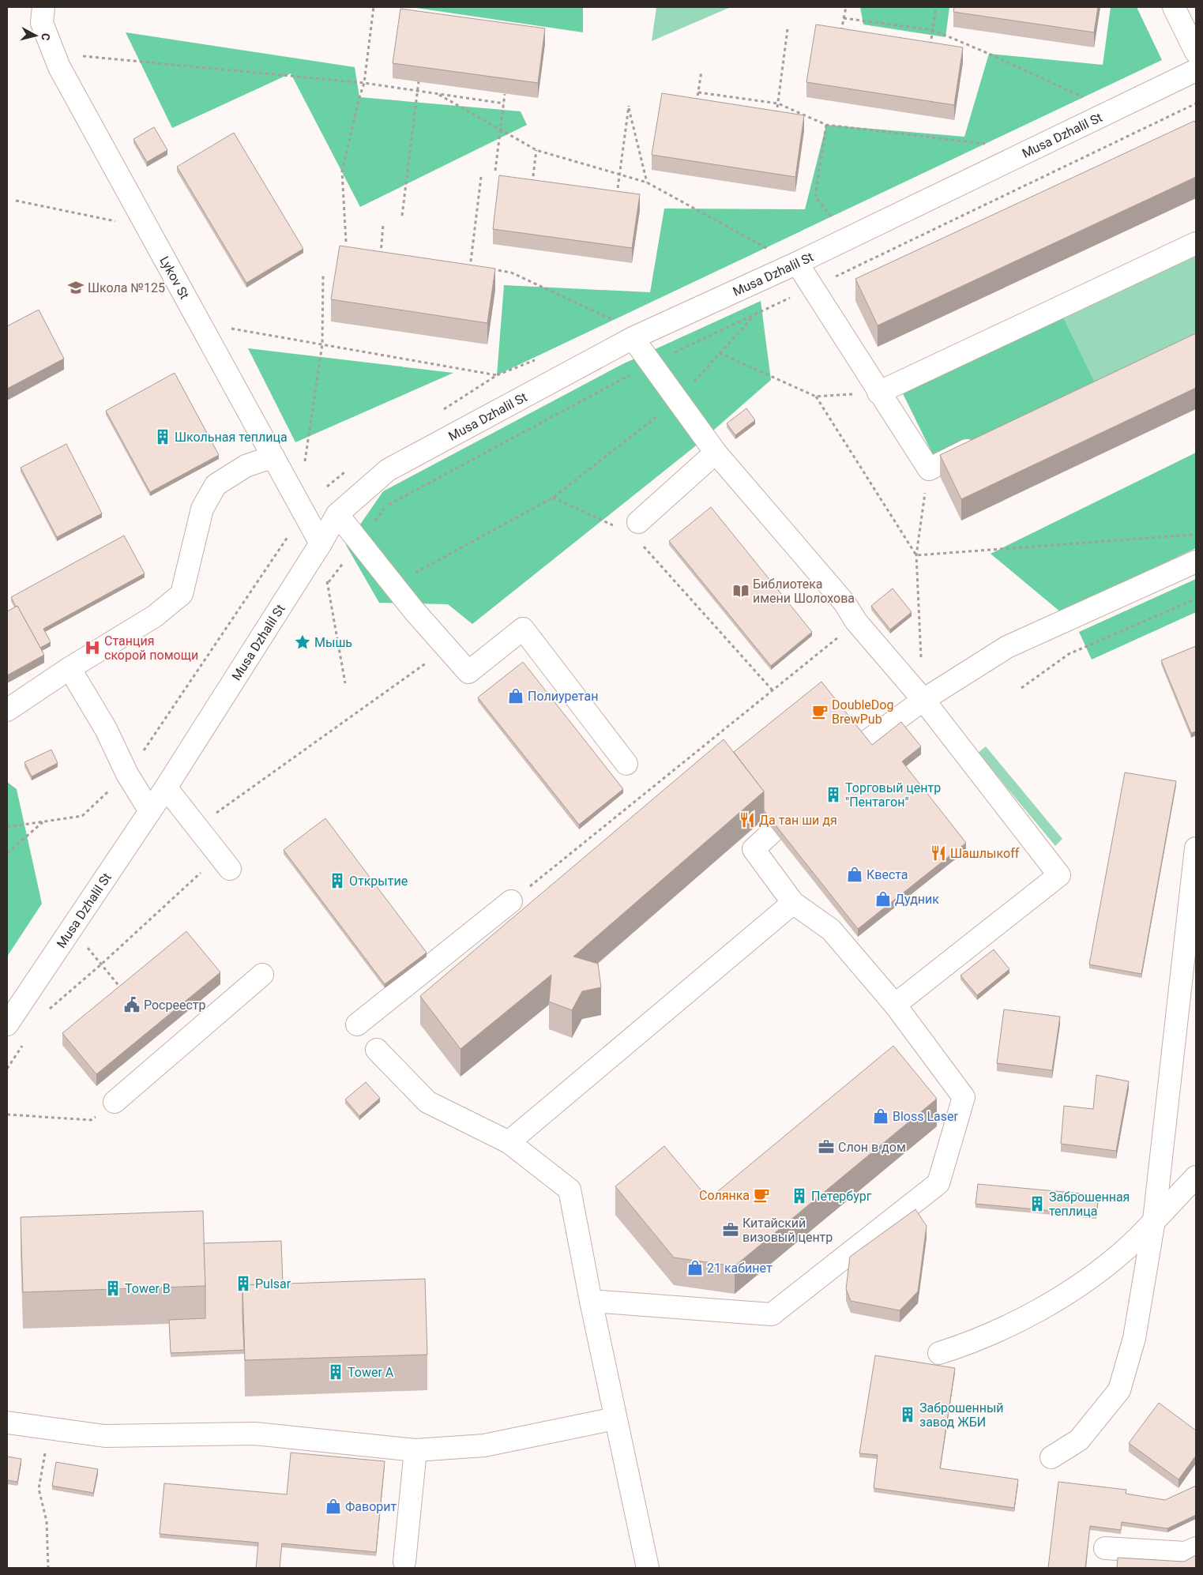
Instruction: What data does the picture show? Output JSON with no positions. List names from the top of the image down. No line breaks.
{"streets":{"street":["Musa Dzhalil St","Lykov St"]},"crossings":[["Musa Dzhalil St","Lykov St"]],"places":{"school or university":["Школа №125"],"building":["Школьная теплица","Торговый центр \"Пентагон\"","Открытие","Петербург","Заброшенная теплица","Pulsar","Tower B","Tower A","Заброшенный завод ЖБИ"],"library":["Библиотека имени Шолохова"],"place":["Мышь"],"hospital":["Станция скорой помощи"],"shop":["Полиуретан","Квеста","Дудник","Bloss Laser","21 кабинет","Фаворит"],"cafe":["DoubleDog BrewPub","Солянка"],"restaurant":["Да тан ши дя","Шашлыкoff"],"public building":["Росреестр"],"office":["Слон в дом","Китайский визовый центр"]},"north":"right"}
